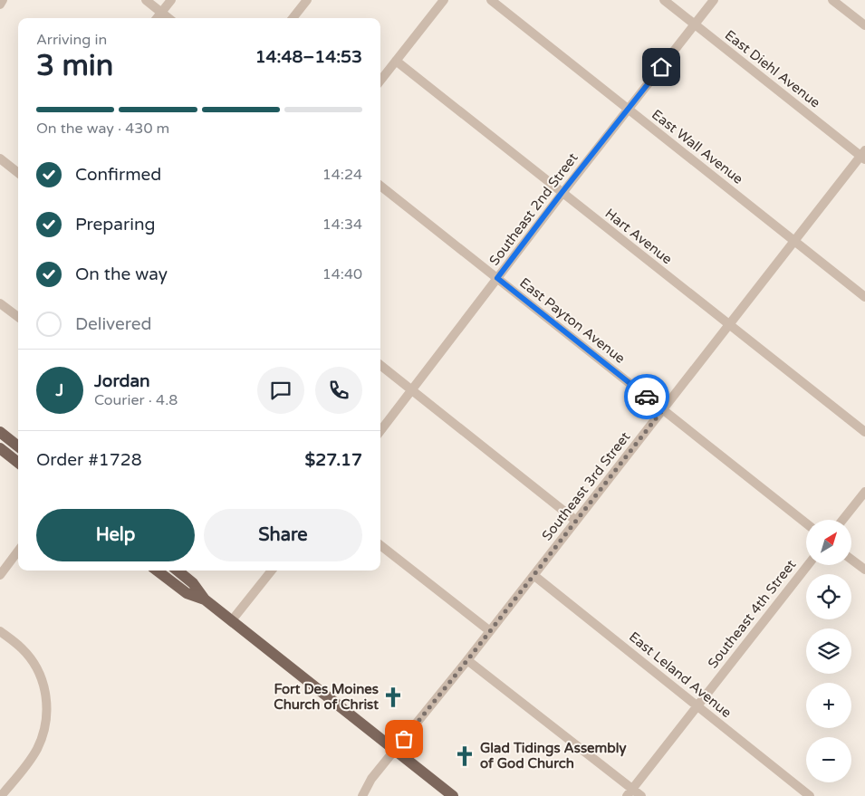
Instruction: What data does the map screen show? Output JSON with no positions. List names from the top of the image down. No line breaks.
{"streets":{"street":["East Diehl Avenue","East Wall Avenue","Southeast 2nd Street","Hart Avenue","East Payton Avenue","Southeast 3rd Street","Southeast 4th Street","East Leland Avenue"]},"crossings":[["East Diehl Avenue","Southeast 2nd Street"],["East Diehl Avenue","Southeast 3rd Street"],["East Wall Avenue","Southeast 2nd Street"],["East Wall Avenue","Southeast 3rd Street"],["Southeast 2nd Street","Hart Avenue"],["Southeast 2nd Street","East Payton Avenue"],["Hart Avenue","Southeast 3rd Street"],["East Payton Avenue","Southeast 3rd Street"],["Southeast 3rd Street","East Leland Avenue"],["Southeast 4th Street","East Leland Avenue"]],"places":{"church":["Fort Des Moines Church of Christ","Glad Tidings Assembly of God Church"]},"north":"top right","page":{"heading":["3 min","Arriving in","14:48–14:53"],"panel":["Jordan","Courier · 4.8","Order #1728","$27.17"],"bar":"On the way · 430 m","list":[["Confirmed","14:24"],["Preparing","14:34"],["On the way","14:40"],"Delivered"],"round":"J","buttons":["Help","Share"],"map_buttons":["+","−"]}}
